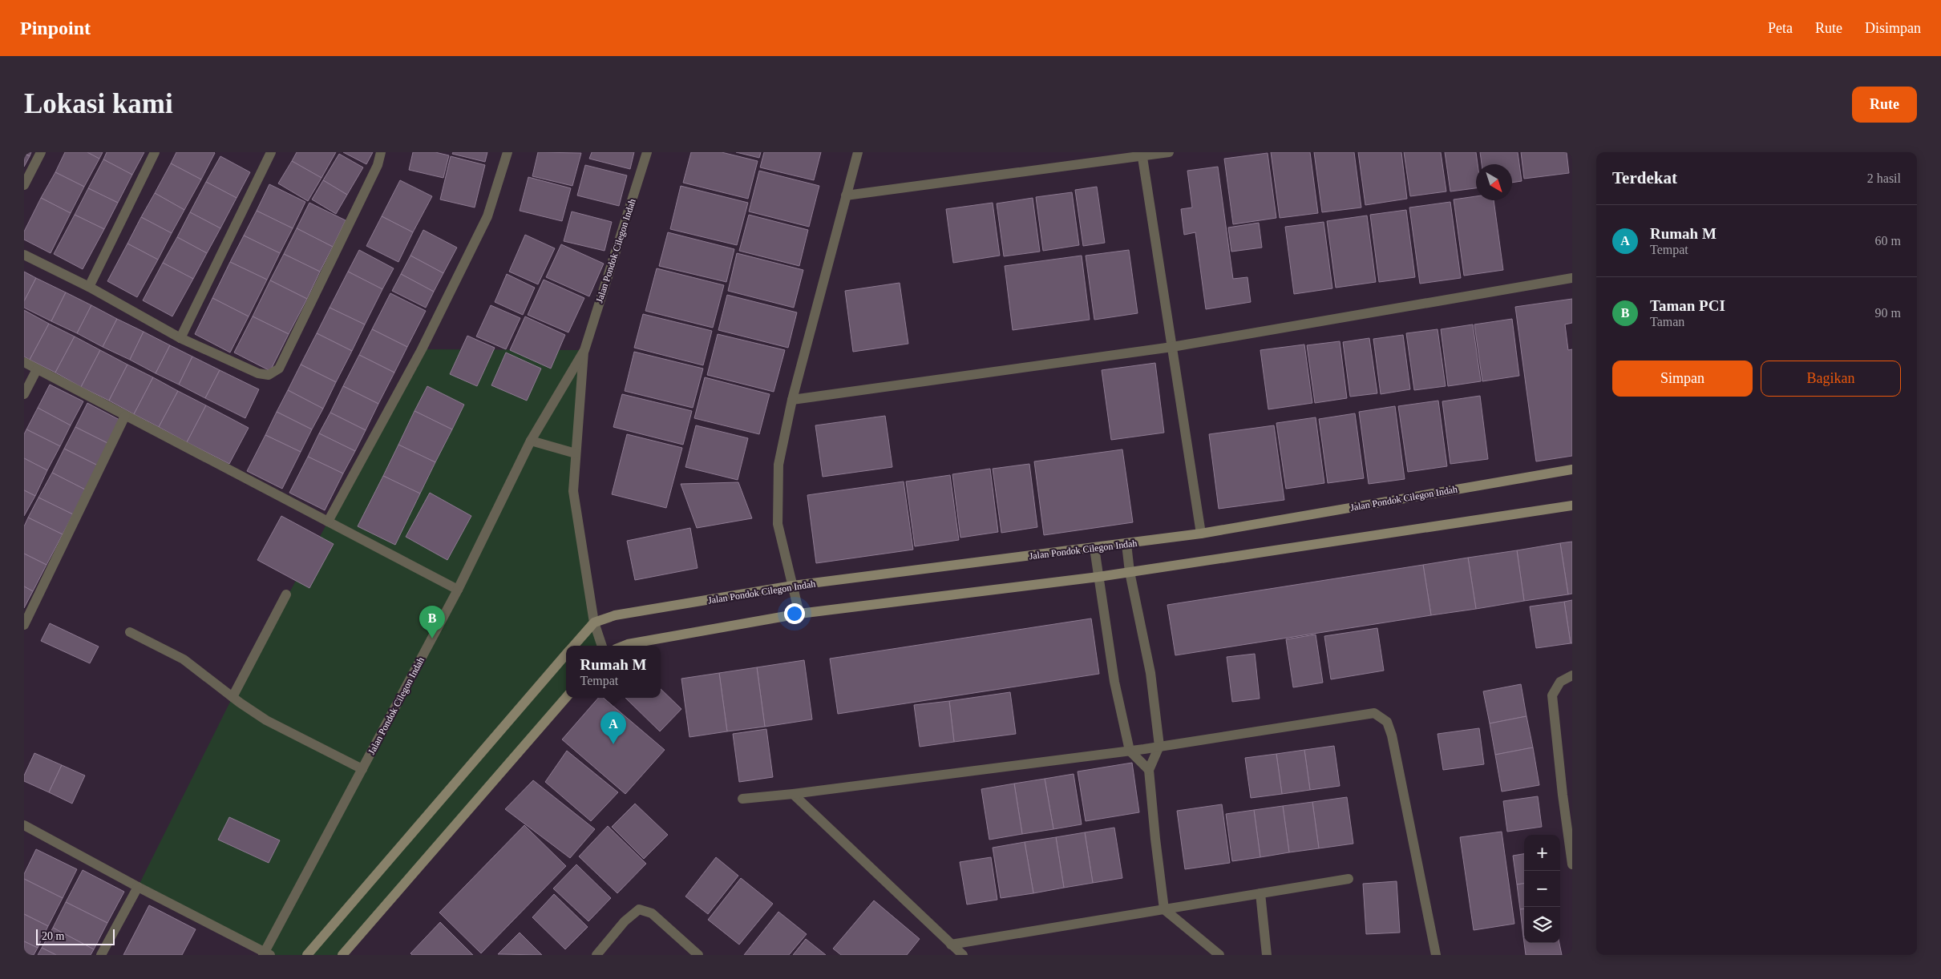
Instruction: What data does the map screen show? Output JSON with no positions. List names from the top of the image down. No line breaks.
{"streets":{"street":["Jalan Pondok Cilegon Indah"]},"scale_bar":"20 m","north":"bottom right","page":{"header":"Pinpoint","nav":["Peta","Rute","Disimpan"],"buttons":["Rute",["Simpan","Bagikan"]],"title":"Lokasi kami","heading":["Terdekat","2 hasil"],"list":[{"mark":"A","name":"Rumah M","note":"Tempat","value":"60 m"},{"mark":"B","name":"Taman PCI","note":"Taman","value":"90 m"}],"pins":["B","A"],"popup":["Rumah M","Tempat"],"map_buttons":["+","−"],"scale":"20 m"}}
